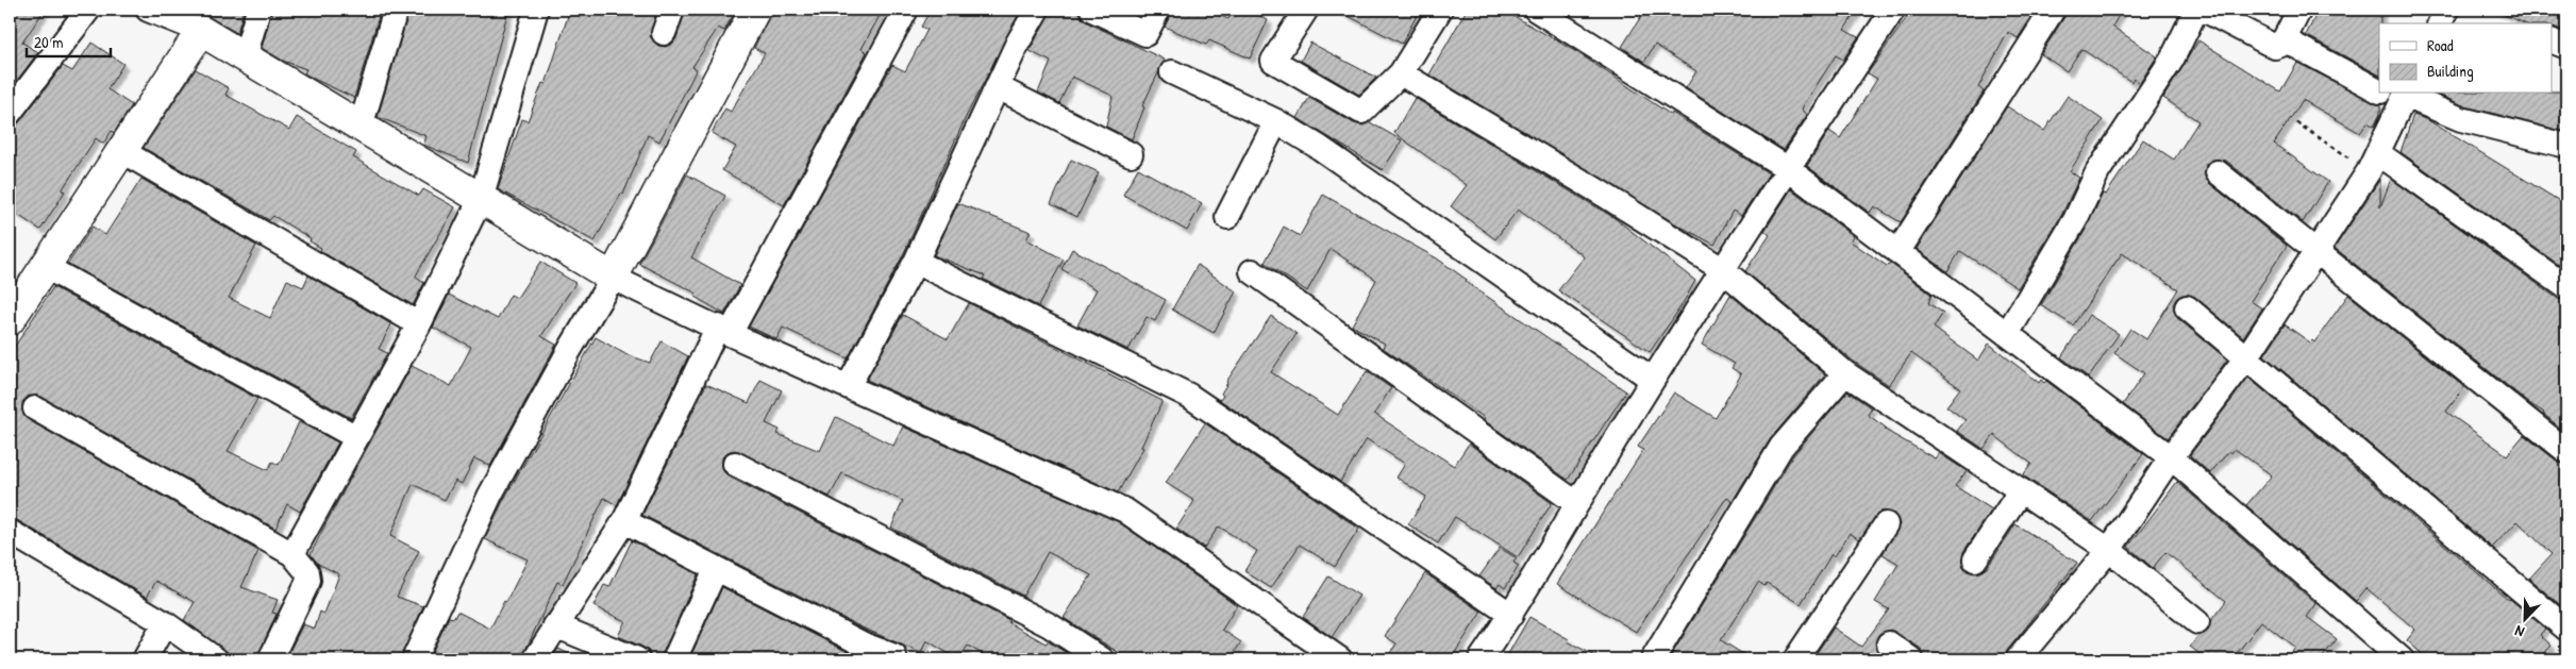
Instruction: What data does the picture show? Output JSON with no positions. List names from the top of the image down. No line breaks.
{"legend":["Road","Building"],"scale_bar":"20 m","north":"bottom left"}
